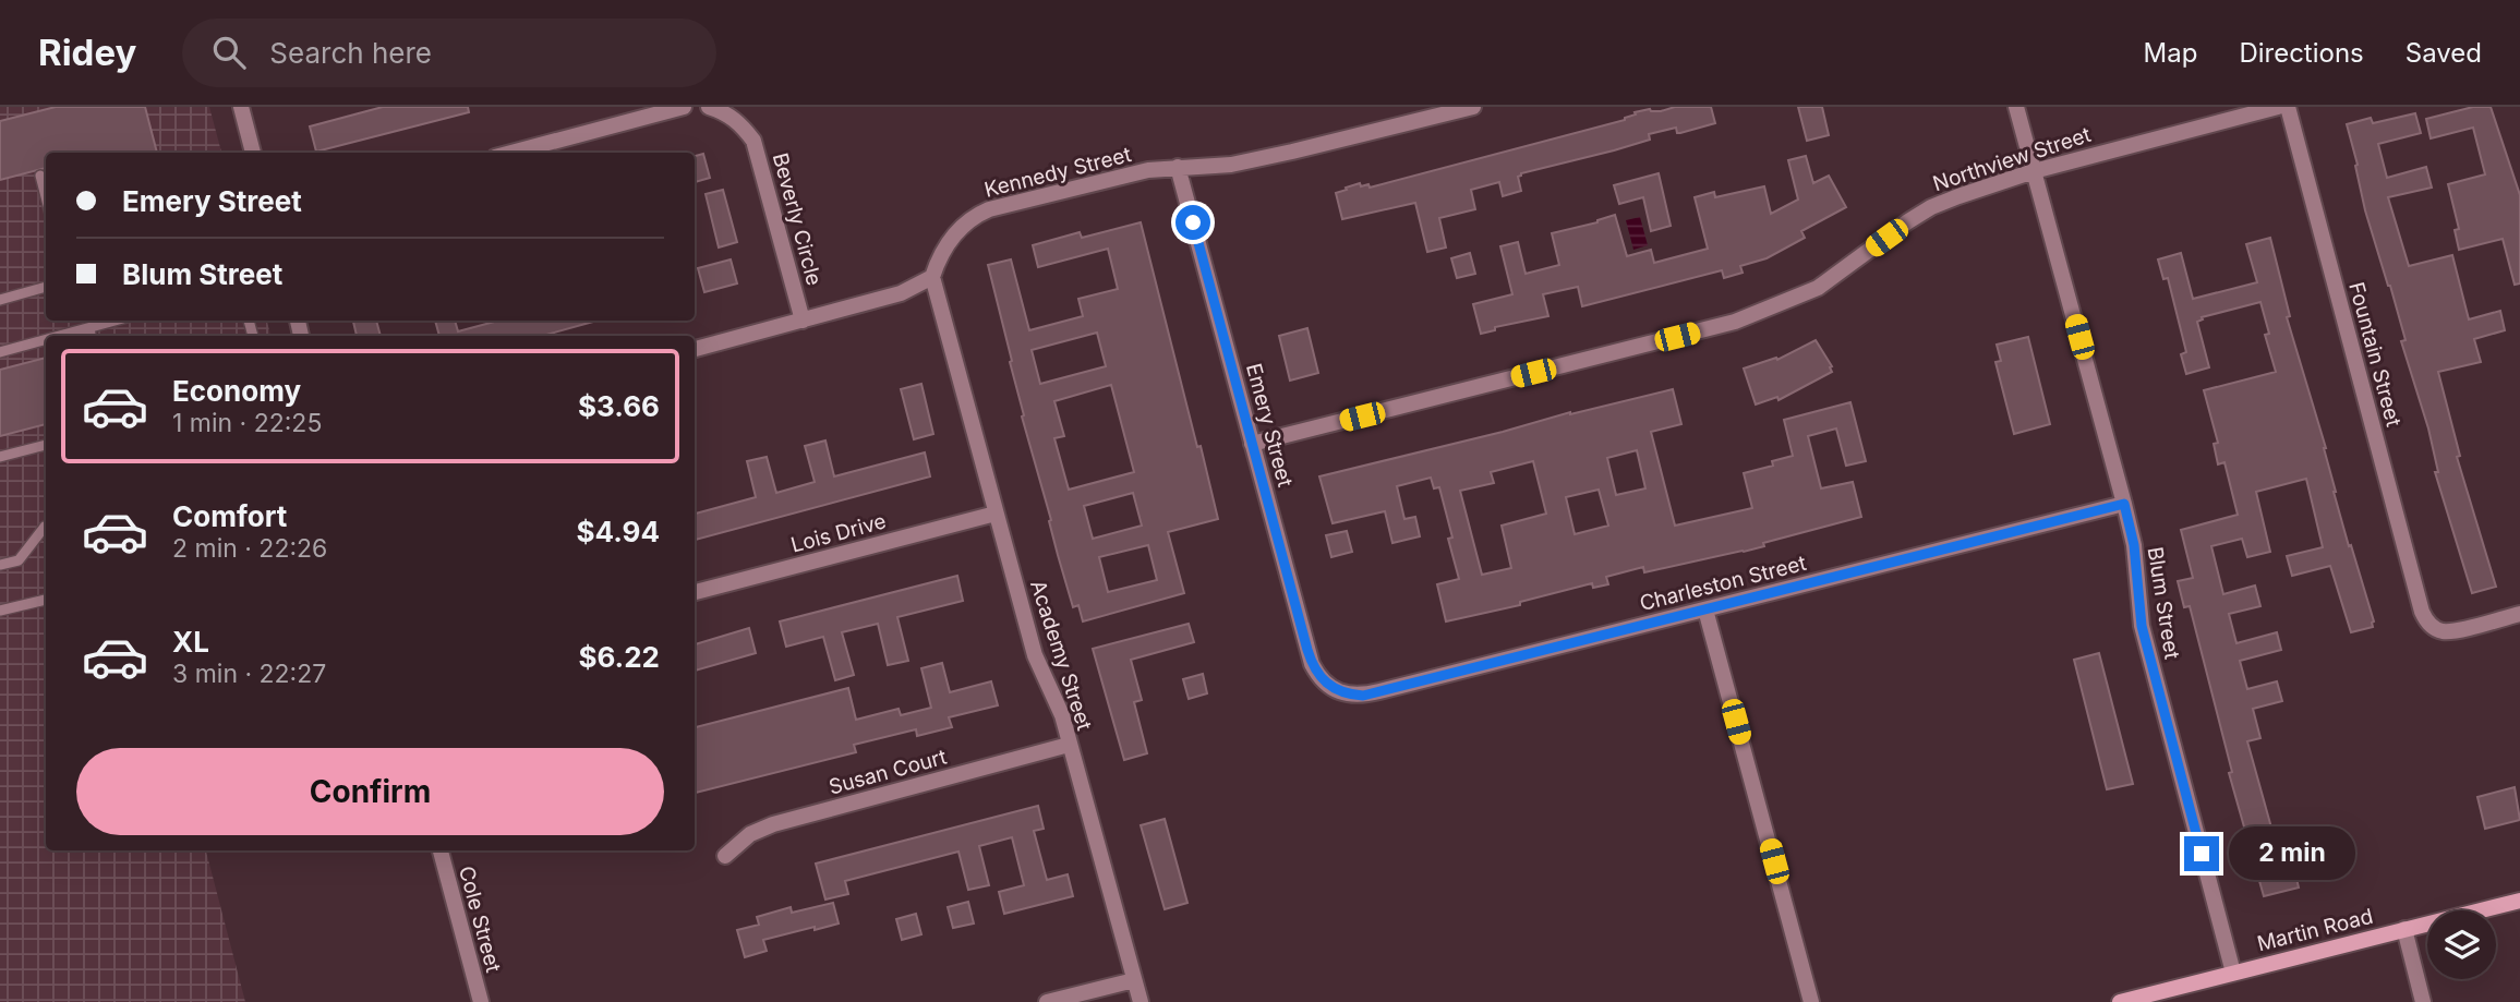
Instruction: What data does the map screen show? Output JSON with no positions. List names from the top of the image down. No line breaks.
{"streets":{"street":["Northview Street","Kennedy Street","Beverly Circle","Fountain Street","Emery Street","Lois Drive","Charleston Street","Blum Street","Academy Street","Susan Court","Cole Street","Martin Road"]},"crossings":[["Northview Street","Emery Street"],["Northview Street","Blum Street"],["Kennedy Street","Emery Street"],["Kennedy Street","Academy Street"],["Emery Street","Charleston Street"],["Lois Drive","Academy Street"],["Charleston Street","Blum Street"],["Blum Street","Martin Road"],["Academy Street","Susan Court"]],"page":{"header":"Ridey","search":"Search here","nav":["Map","Directions","Saved"],"banner":["Emery Street","Blum Street"],"list":[{"name":"Economy","note":"1 min · 22:25","value":"$3.66"},{"name":"Comfort","note":"2 min · 22:26","value":"$4.94"},{"name":"XL","note":"3 min · 22:27","value":"$6.22"}],"buttons":"Confirm","bubble":"2 min"}}
